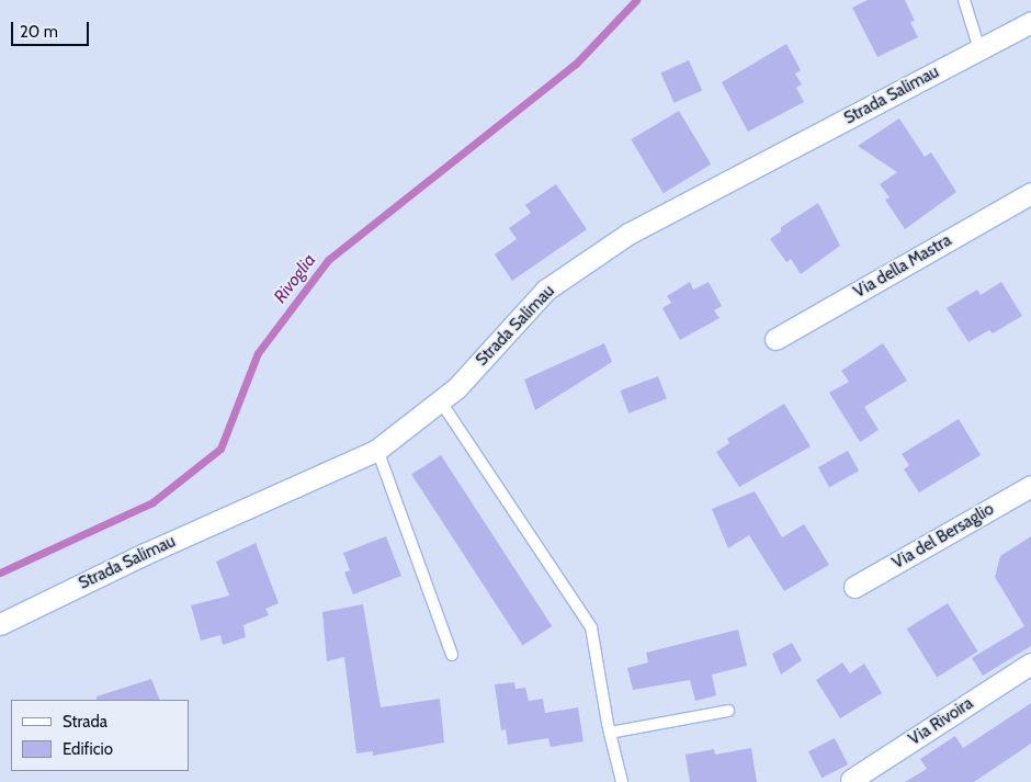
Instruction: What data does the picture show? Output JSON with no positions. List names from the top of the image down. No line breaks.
{"streets":{"street":["Strada Salimau","Via della Mastra","Via del Bersaglio","Via Rivoira"]},"water":["Rivoglia"],"legend":["Strada","Edificio"],"scale_bar":"20 m"}
